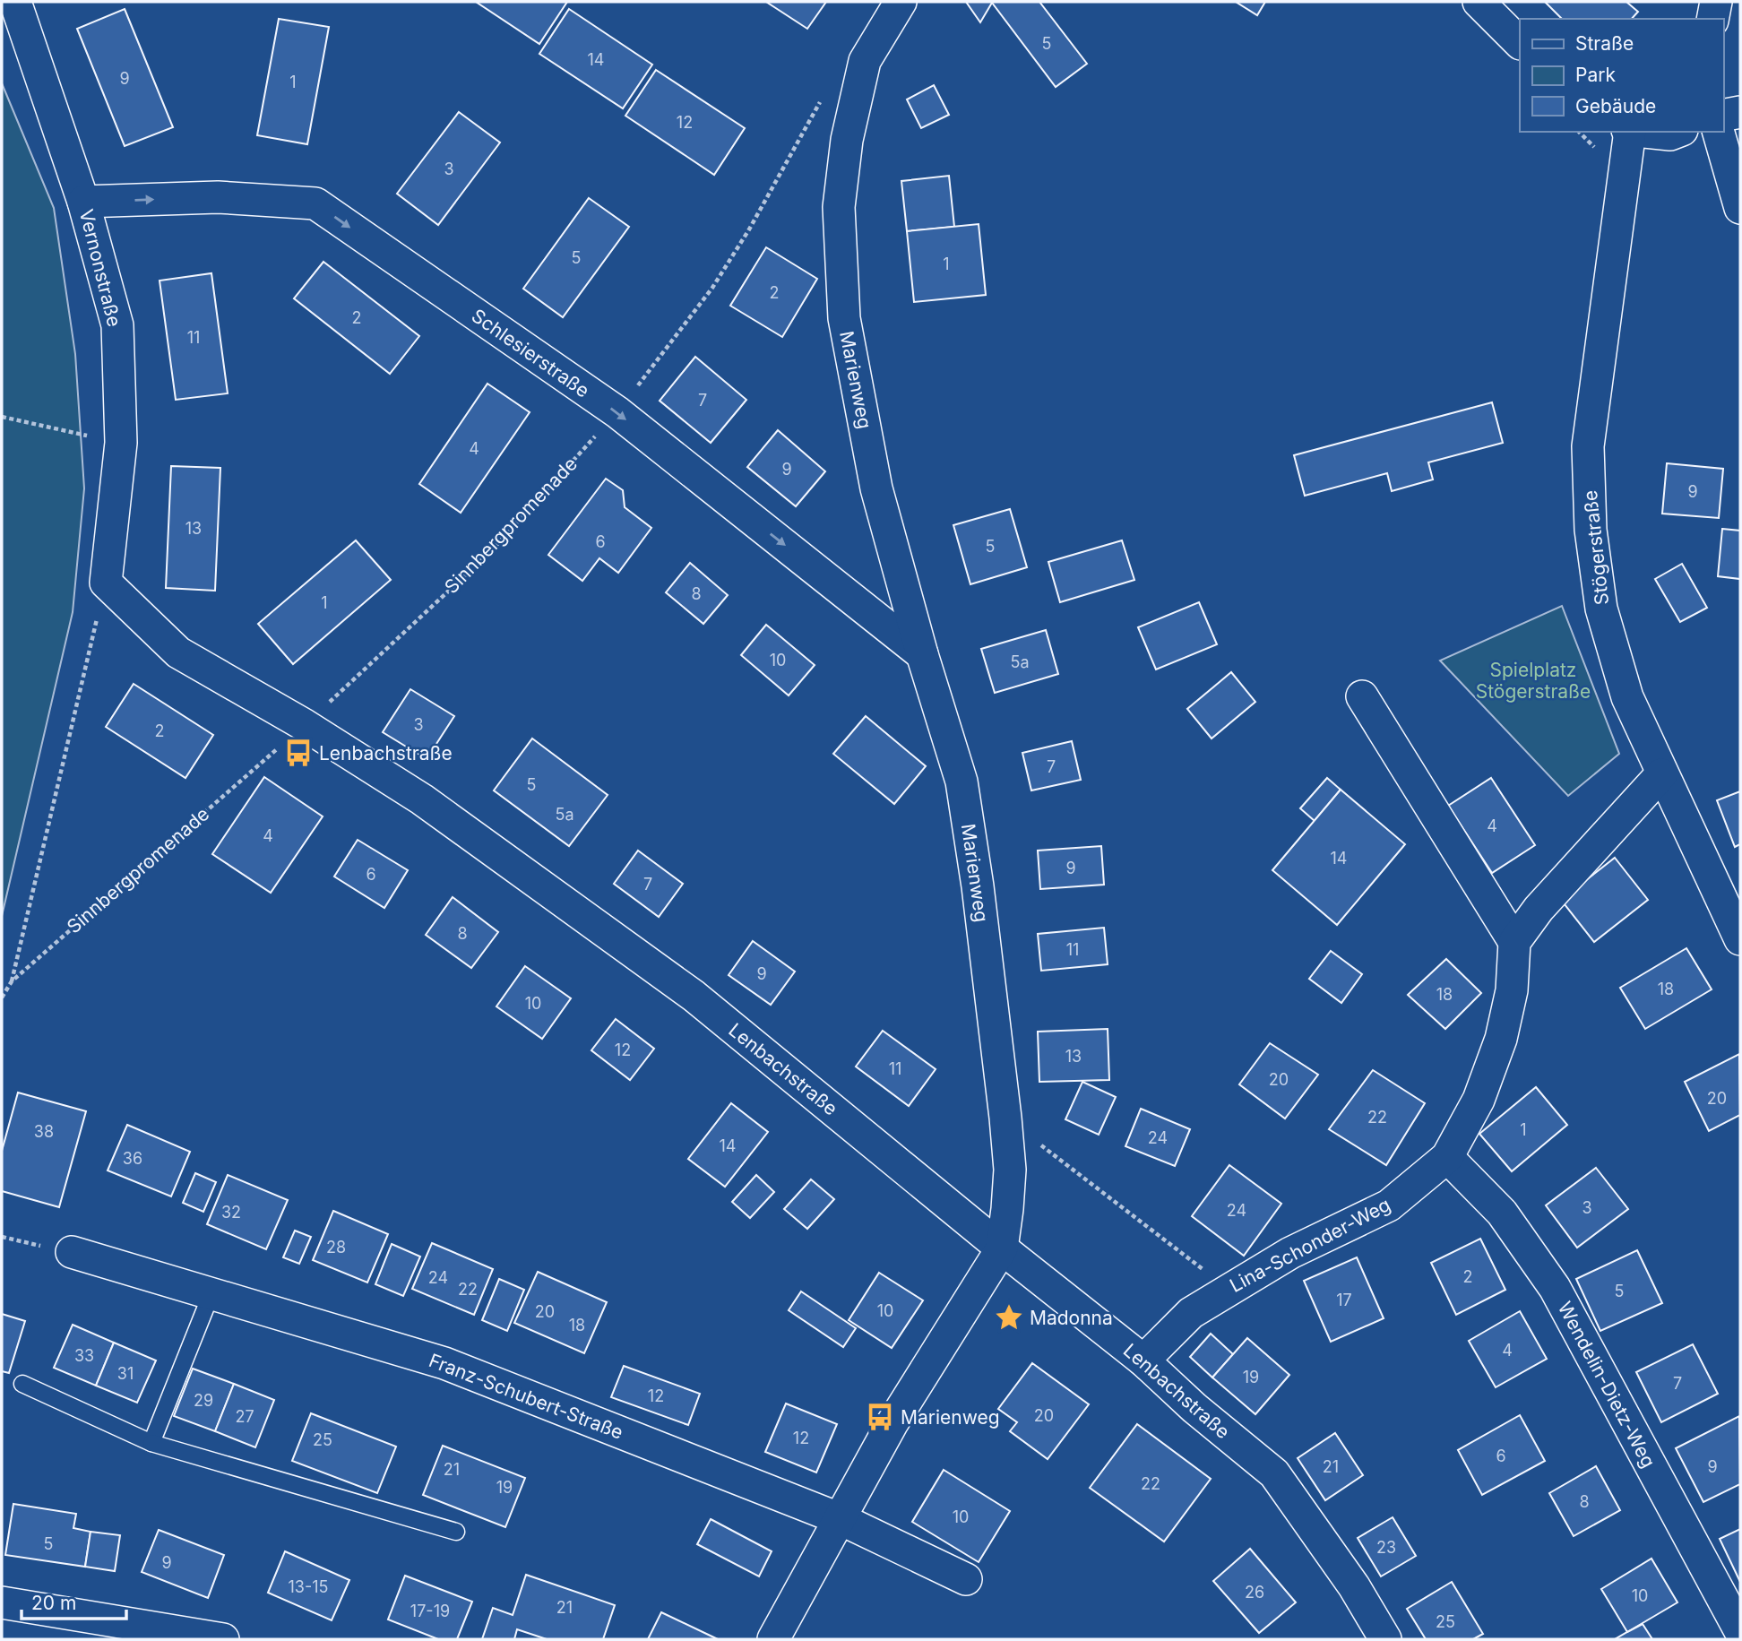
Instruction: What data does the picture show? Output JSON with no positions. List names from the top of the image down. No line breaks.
{"streets":{"street":["Vernonstraße","Schlesierstraße","Marienweg","Stögerstraße","Lenbachstraße","Lina-Schonder-Weg","Wendelin-Dietz-Weg","Franz-Schubert-Straße"],"path":["Sinnbergpromenade"]},"crossings":[["Vernonstraße","Schlesierstraße"],["Vernonstraße","Lenbachstraße"],["Schlesierstraße","Marienweg"],["Schlesierstraße","Sinnbergpromenade"],["Marienweg","Lenbachstraße"],["Marienweg","Franz-Schubert-Straße"],["Sinnbergpromenade","Lenbachstraße"],["Lenbachstraße","Lina-Schonder-Weg"],["Lina-Schonder-Weg","Wendelin-Dietz-Weg"]],"one_way":["Schlesierstraße"],"parks":["Spielplatz Stögerstraße"],"places":{"bus stop":["Lenbachstraße","Marienweg"],"place":["Madonna"]},"house_numbers":["5","14","9","1","12","3","5","1","2","2","11","7","4","9","9","13","6","5","8","1","10","5a","3","2","7","5","5a","4","4","14","9","6","7","8","11","9","18","18","10","12","13","11","20","20","22","1","38","24","14","36","3","24","32","28","2","24","22","5","17","10","20","18","4","33","31","19","7","12","29","20","27","12","25","6","21","9","21","22","19","8","10","5","23","9","13-15","26","10","21","17-19","25"],"legend":["Straße","Park","Gebäude"],"scale_bar":"20 m"}
